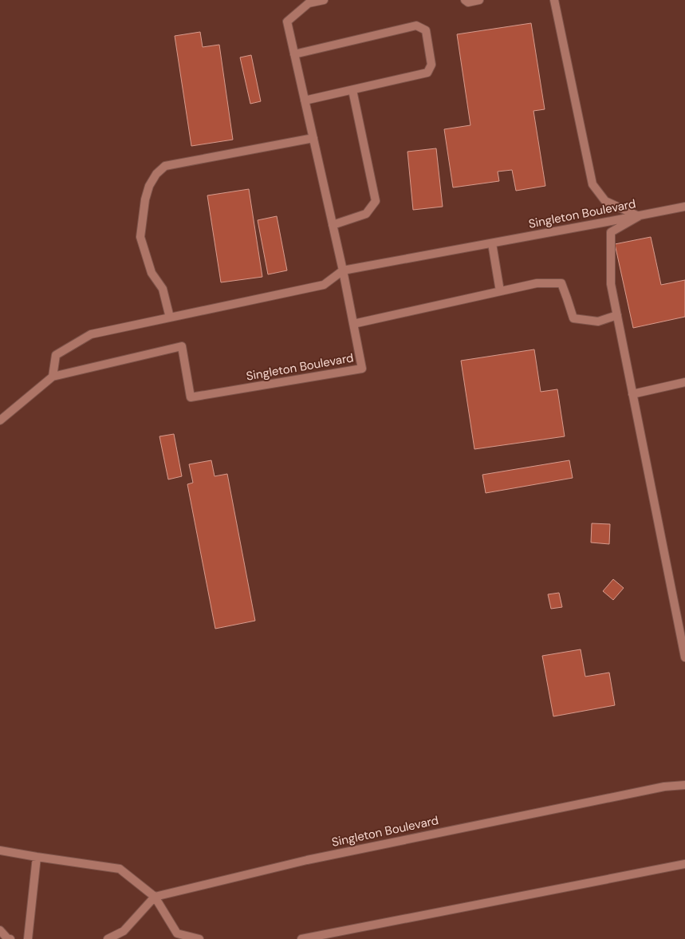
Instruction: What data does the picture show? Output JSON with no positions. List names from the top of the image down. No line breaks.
{"streets":{"lane":["Singleton Boulevard"]}}
